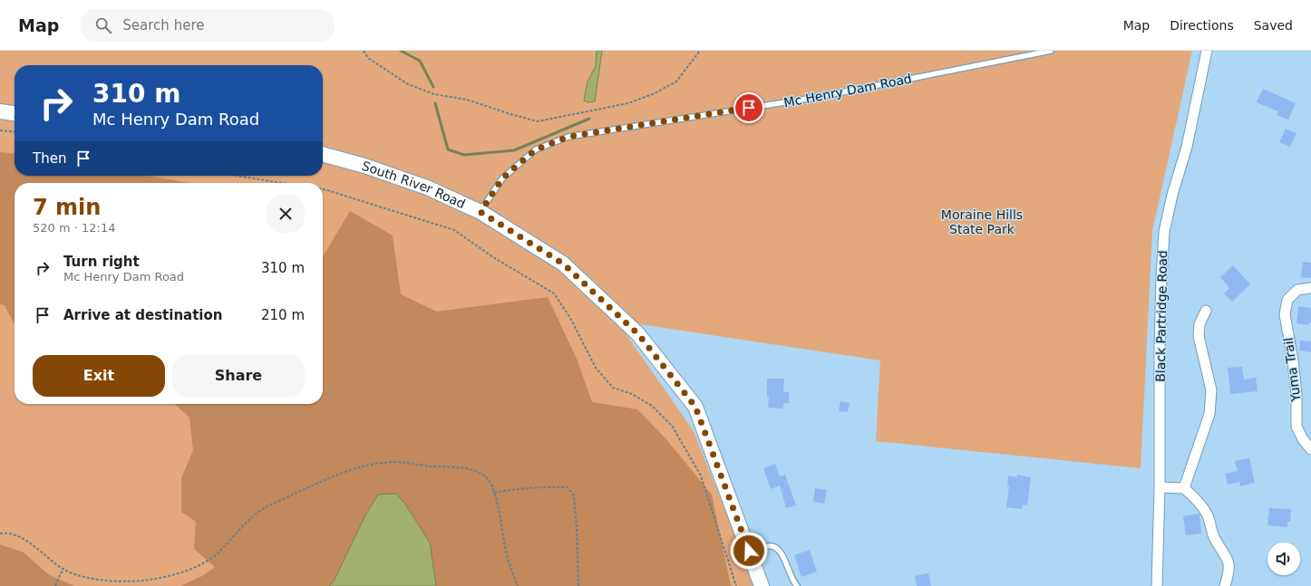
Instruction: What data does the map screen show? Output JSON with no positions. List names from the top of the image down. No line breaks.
{"streets":{"street":["South River Road","Black Partridge Road","Yuma Trail"],"lane":["Mc Henry Dam Road"]},"crossings":[["Mc Henry Dam Road","South River Road"]],"parks":["Moraine Hills State Park"],"page":{"header":"Map","search":"Search here","nav":["Map","Directions","Saved"],"turn":["310 m","Mc Henry Dam Road"],"then":"Then","heading":["7 min","520 m · 12:14"],"list":[{"name":"Turn right","note":"Mc Henry Dam Road","value":"310 m"},{"name":"Arrive at destination","value":"210 m"}],"buttons":["Exit","Share"]}}
